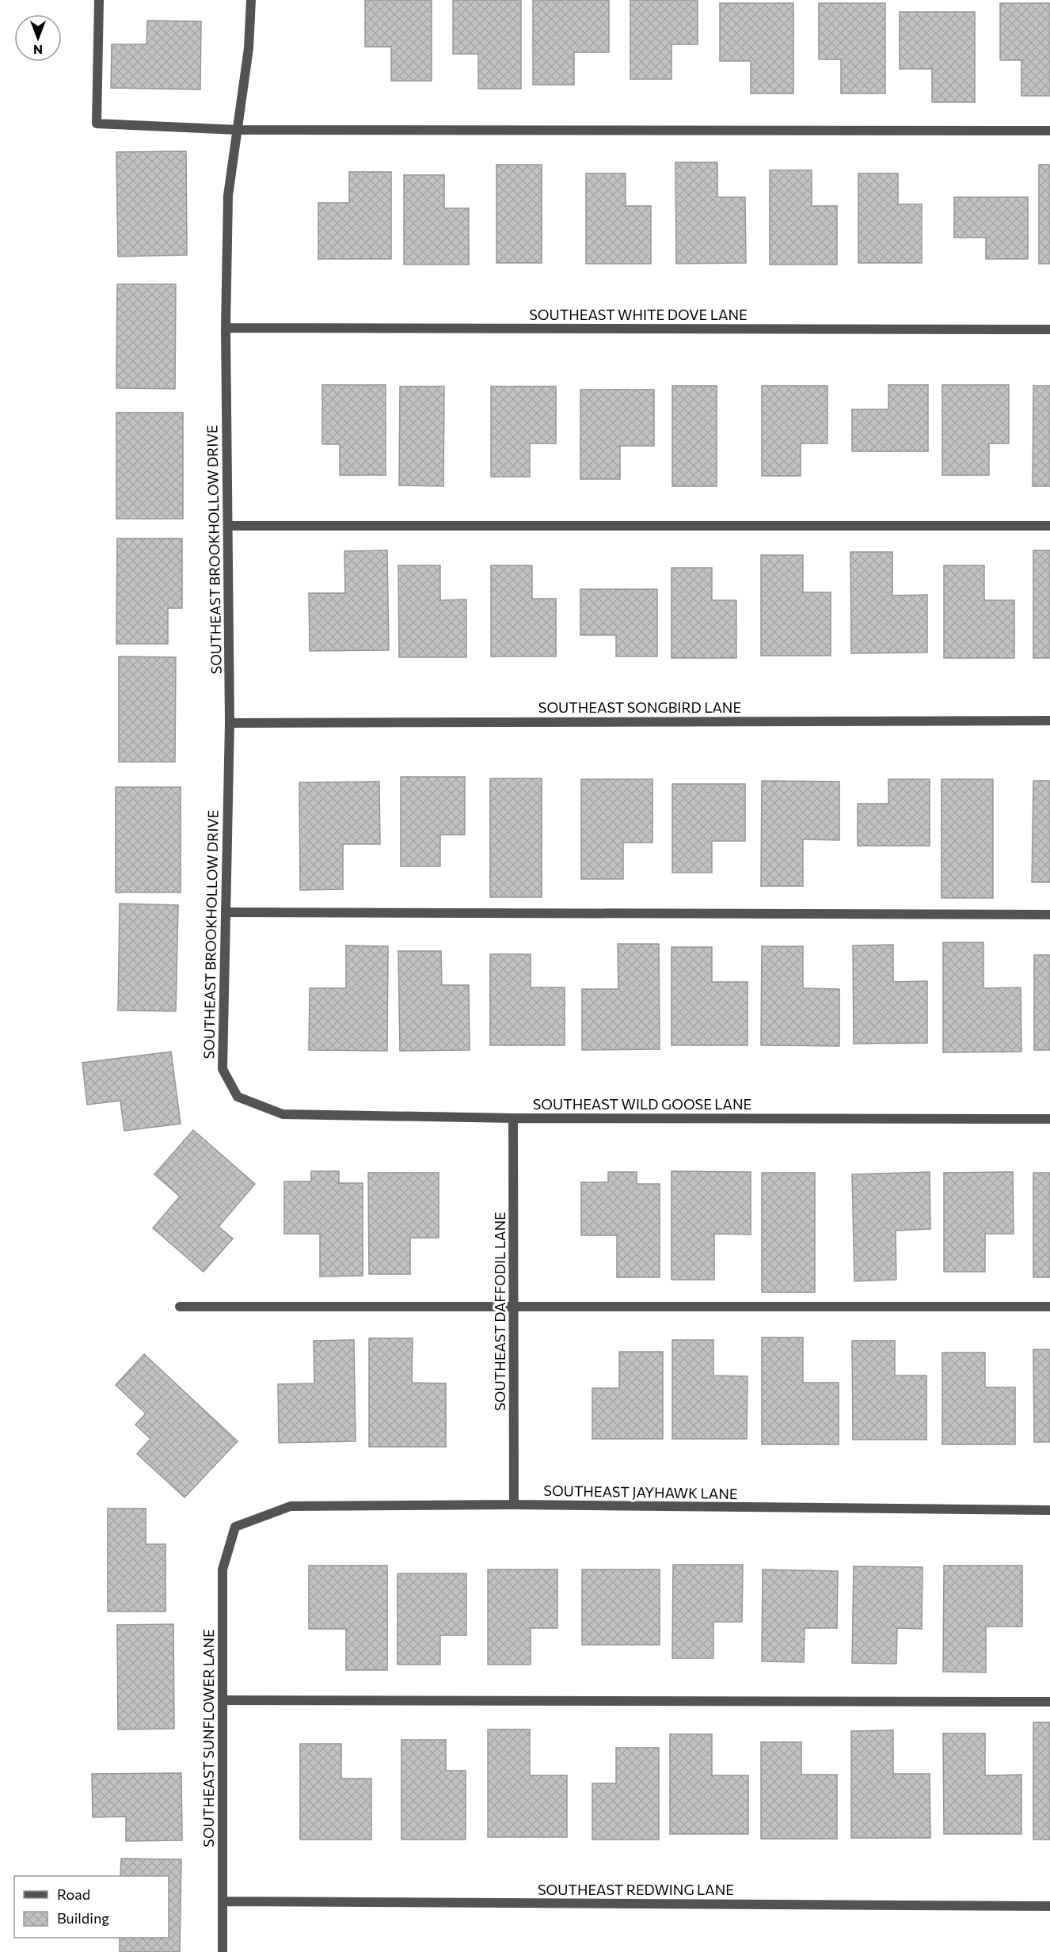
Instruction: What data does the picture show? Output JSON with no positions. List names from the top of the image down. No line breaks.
{"streets":{"street":["SOUTHEAST WHITE DOVE LANE","SOUTHEAST BROOKHOLLOW DRIVE","SOUTHEAST SONGBIRD LANE","SOUTHEAST WILD GOOSE LANE","SOUTHEAST DAFFODIL LANE","SOUTHEAST JAYHAWK LANE","SOUTHEAST SUNFLOWER LANE","SOUTHEAST REDWING LANE"]},"crossings":[["SOUTHEAST WHITE DOVE LANE","SOUTHEAST BROOKHOLLOW DRIVE"],["SOUTHEAST BROOKHOLLOW DRIVE","SOUTHEAST SONGBIRD LANE"],["SOUTHEAST BROOKHOLLOW DRIVE","SOUTHEAST WILD GOOSE LANE"],["SOUTHEAST WILD GOOSE LANE","SOUTHEAST DAFFODIL LANE"],["SOUTHEAST DAFFODIL LANE","SOUTHEAST JAYHAWK LANE"],["SOUTHEAST JAYHAWK LANE","SOUTHEAST SUNFLOWER LANE"],["SOUTHEAST SUNFLOWER LANE","SOUTHEAST REDWING LANE"]],"legend":["Road","Building"],"north":"bottom"}
